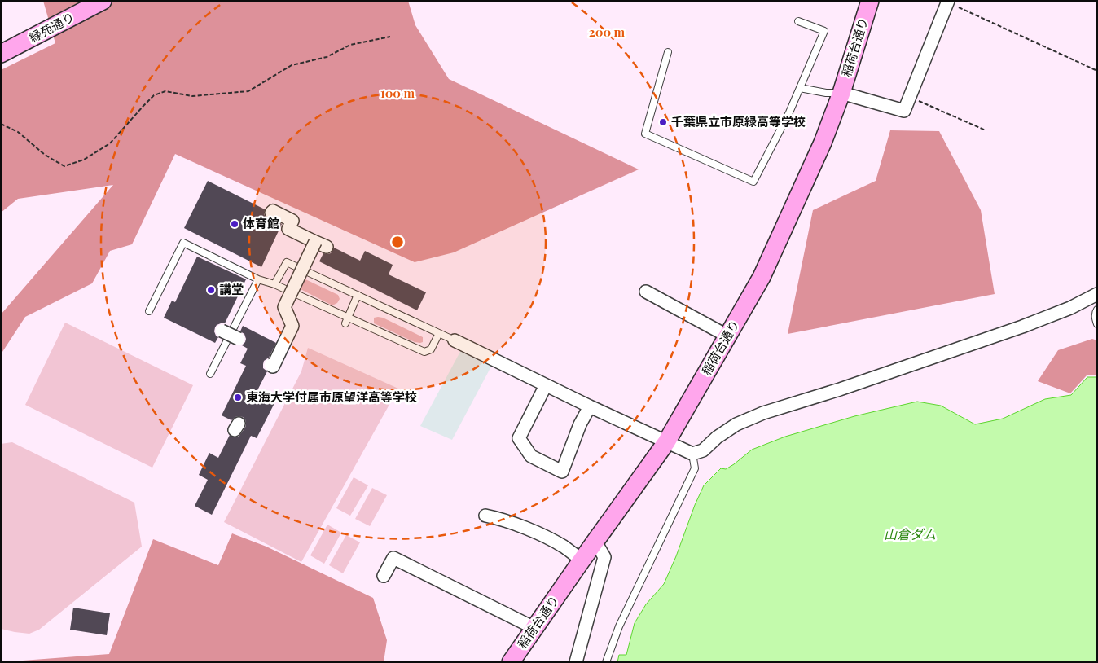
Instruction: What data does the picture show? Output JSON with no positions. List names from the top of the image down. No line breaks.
{"streets":{"street":["緑苑通り","稲荷台通り"]},"water":["山倉ダム"],"places":["千葉県立市原緑高等学校","体育館","講堂","東海大学付属市原望洋高等学校"],"rings":["200 m","100 m"]}
